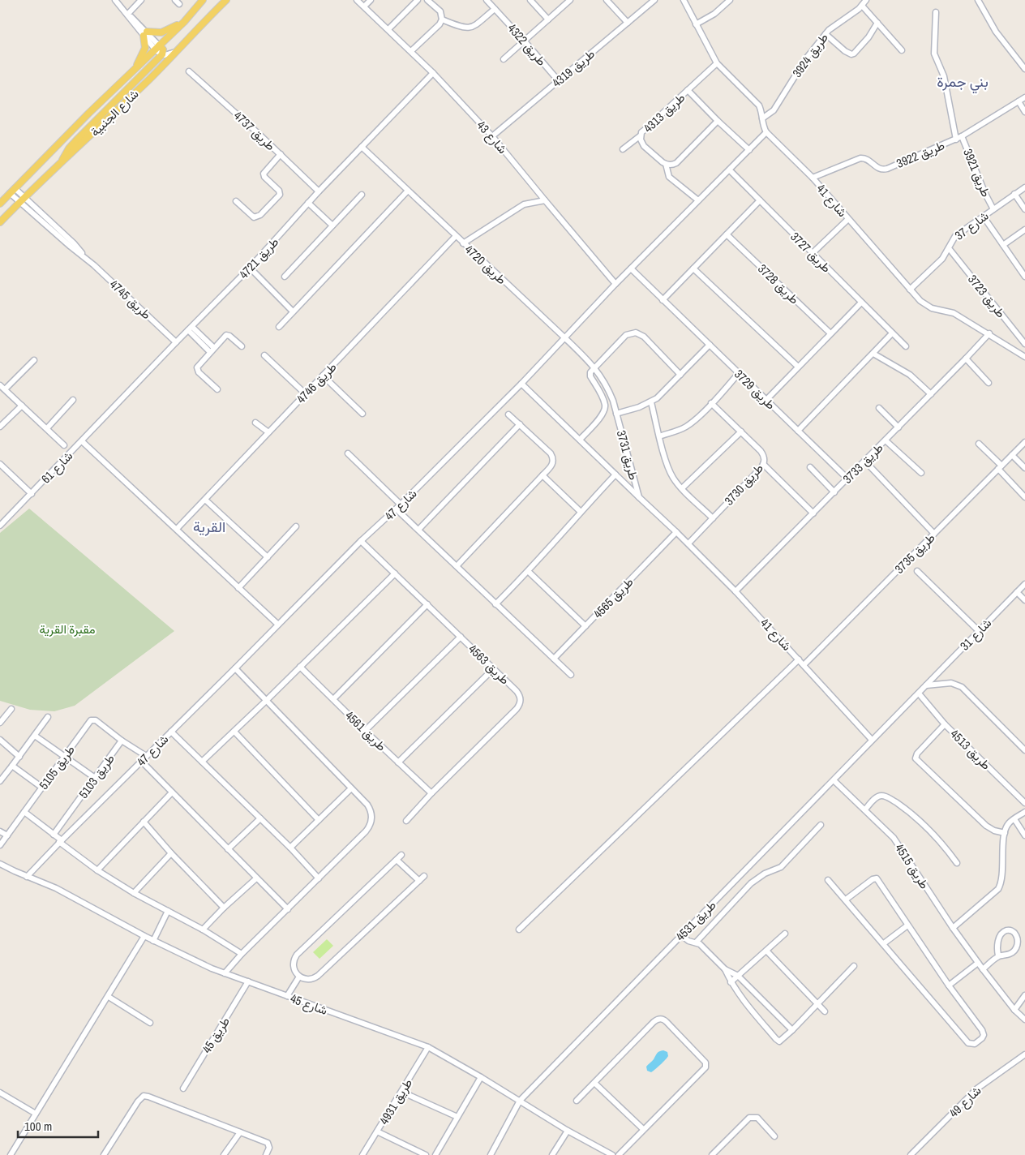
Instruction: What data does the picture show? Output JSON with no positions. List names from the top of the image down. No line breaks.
{"streets":{"main road":["شارع الجنبية"],"street":["طريق 4322","طريق 3924","طريق 4319","طريق 4313","طريق 4737","شارع 43","طريق 3922","طريق 3921","شارع 41","شارع 37","طريق 3727","طريق 4721","طريق 4720","طريق 3728","طريق 3723","طريق 4745","طريق 4746","طريق 3729","طريق 3731","طريق 3733","شارع 61","طريق 3730","شارع 47","طريق 3735","طريق 4565","شارع 31","طريق 4563","طريق 4561","طريق 4513","طريق 5105","طريق 5103","طريق 4515","طريق 4531","شارع 45","طريق 45","طريق 4931","شارع 49"]},"crossings":[["طريق 4322","طريق 4319"],["طريق 3924","شارع 41"],["طريق 4319","شارع 43"],["شارع الجنبية","طريق 4745"],["طريق 4313","شارع 41"],["طريق 4737","طريق 4721"],["شارع 43","طريق 4721"],["طريق 3922","طريق 3921"],["طريق 3922","شارع 41"],["طريق 3921","شارع 37"],["شارع 41","شارع 37"],["شارع 41","طريق 3731"],["شارع 41","طريق 3733"],["شارع 41","طريق 3730"],["شارع 41","شارع 47"],["شارع 41","طريق 3735"],["شارع 41","طريق 4565"],["شارع 41","شارع 31"],["شارع 41","طريق 4531"],["شارع 37","طريق 3723"],["طريق 4721","طريق 4720"],["طريق 4721","طريق 4745"],["طريق 4721","شارع 61"],["طريق 4720","طريق 4746"],["طريق 4720","طريق 3731"],["طريق 3729","طريق 3731"],["طريق 3729","طريق 3733"],["شارع 47","طريق 4563"],["شارع 47","شارع 45"],["شارع 31","طريق 4513"],["شارع 31","طريق 4531"],["طريق 4563","طريق 4561"],["طريق 5105","طريق 5103"],["طريق 4515","طريق 4531"],["طريق 4531","شارع 45"],["شارع 45","طريق 45"],["شارع 45","طريق 4931"]],"districts":["بني جمرة","القرية"],"parks":["مقبرة القرية"],"scale_bar":"100 m"}
